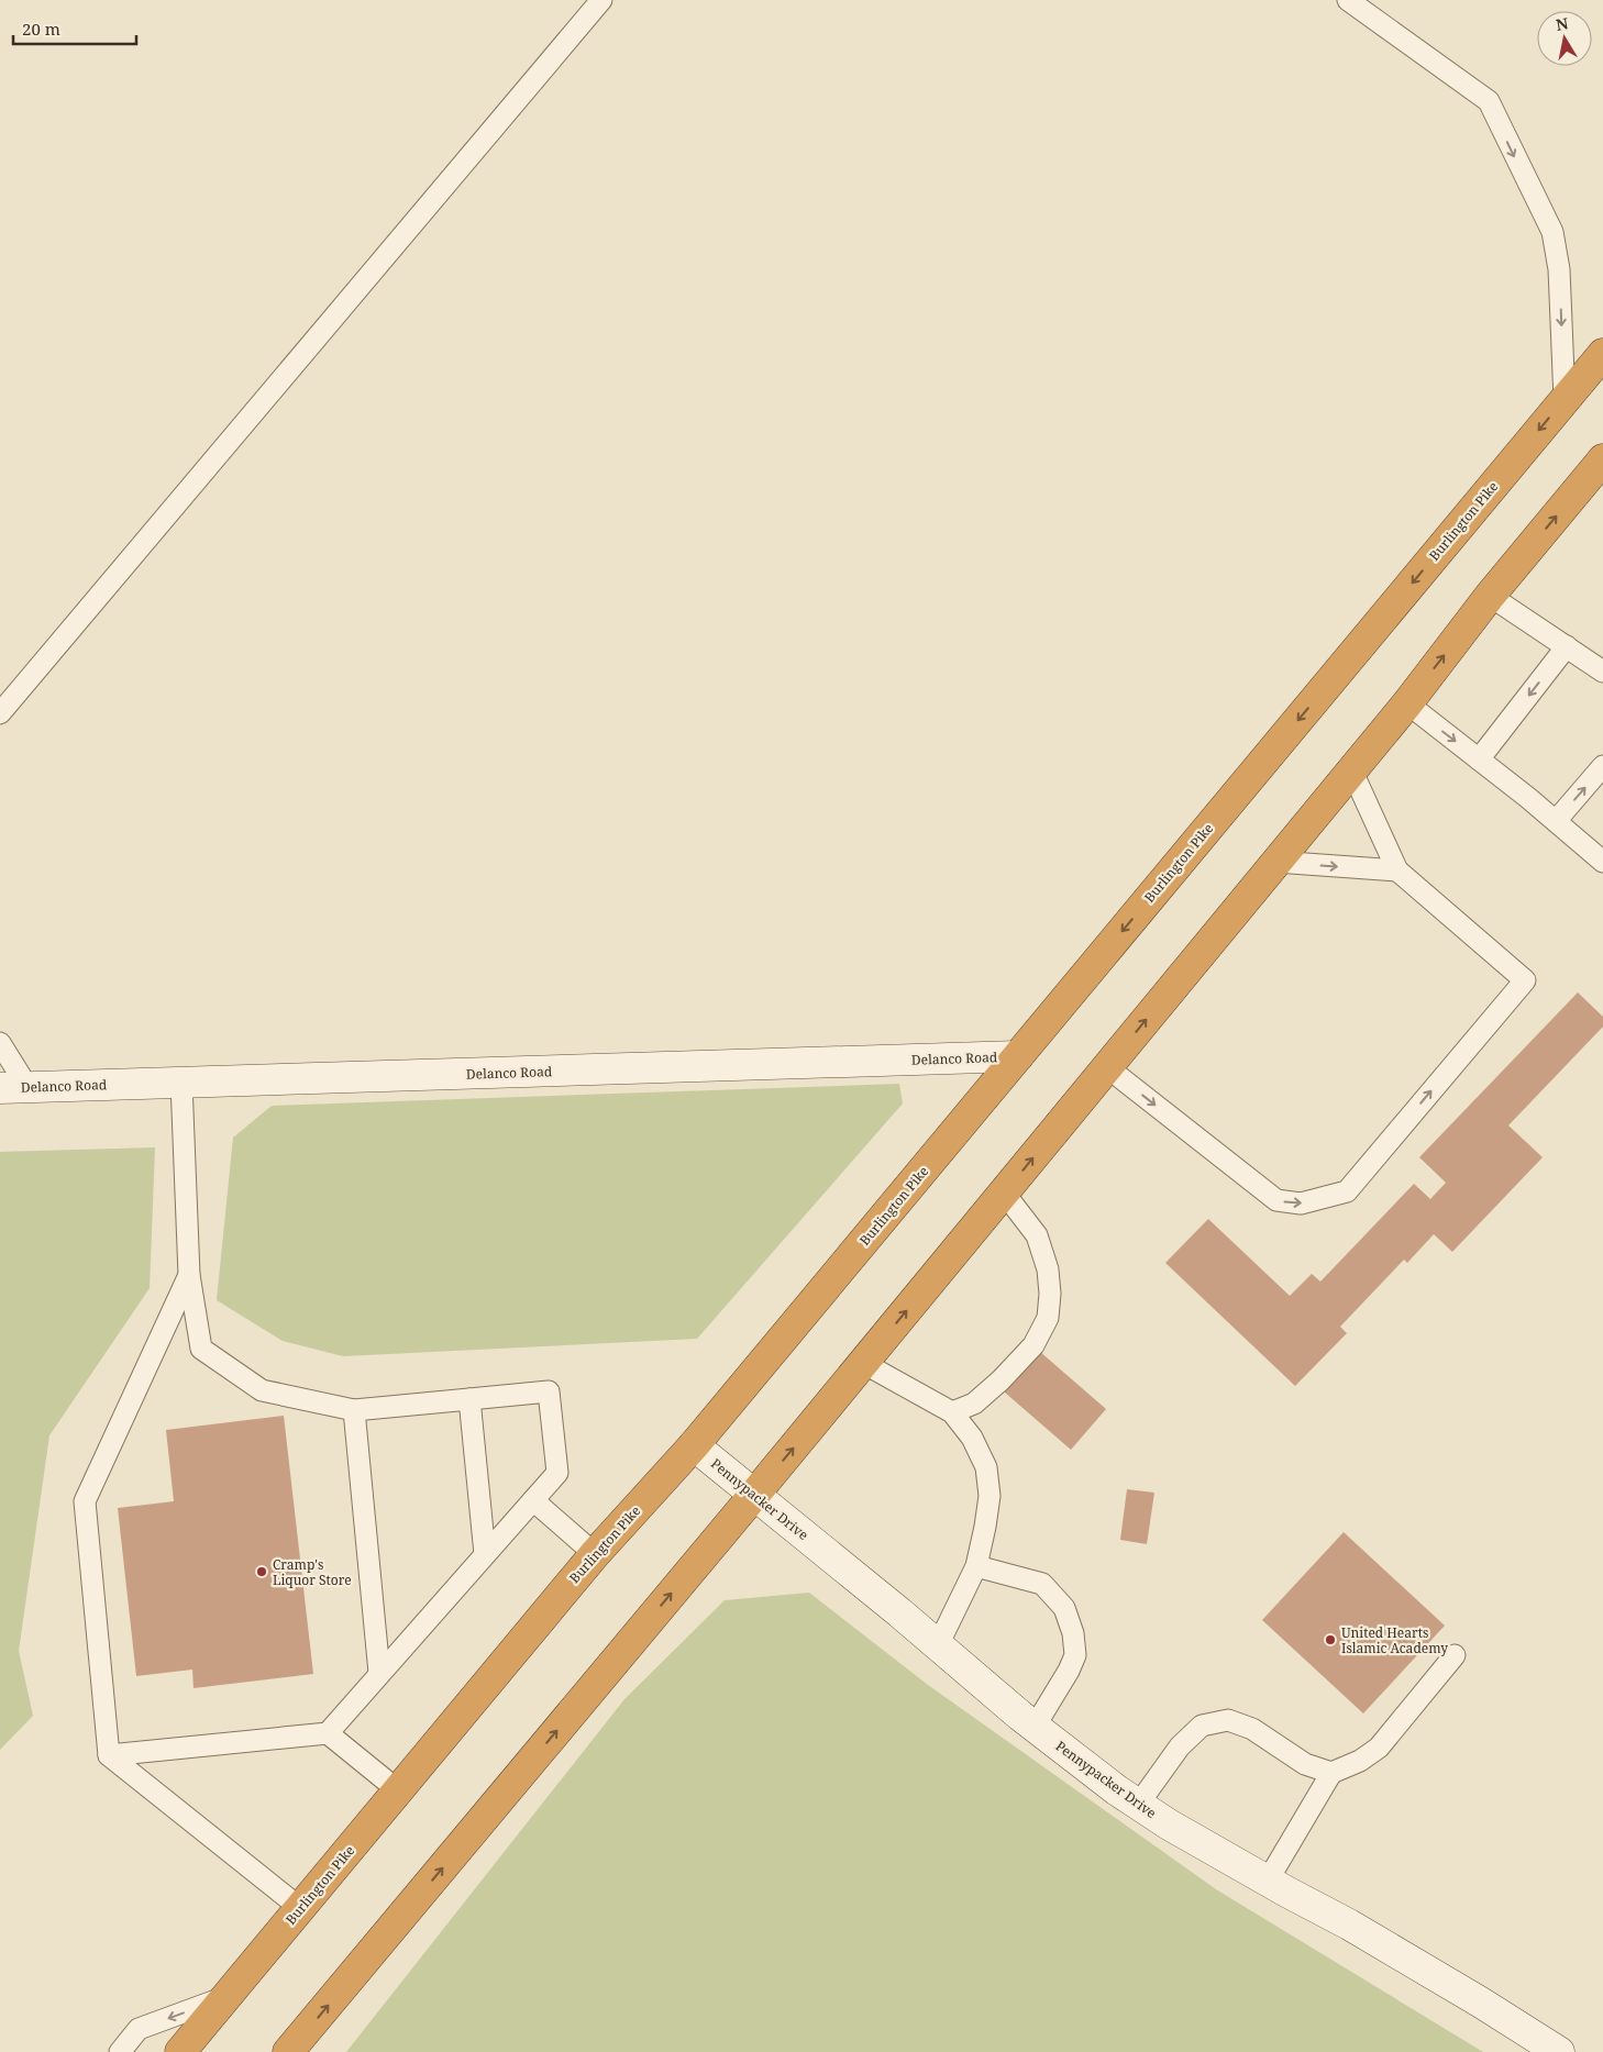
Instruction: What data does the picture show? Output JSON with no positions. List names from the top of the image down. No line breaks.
{"streets":{"highway":["Burlington Pike"],"street":["Delanco Road","Pennypacker Drive"]},"crossings":[["Burlington Pike","Delanco Road"],["Burlington Pike","Pennypacker Drive"]],"places":["Cramp's Liquor Store","United Hearts Islamic Academy"],"scale_bar":"20 m","north":"top"}
